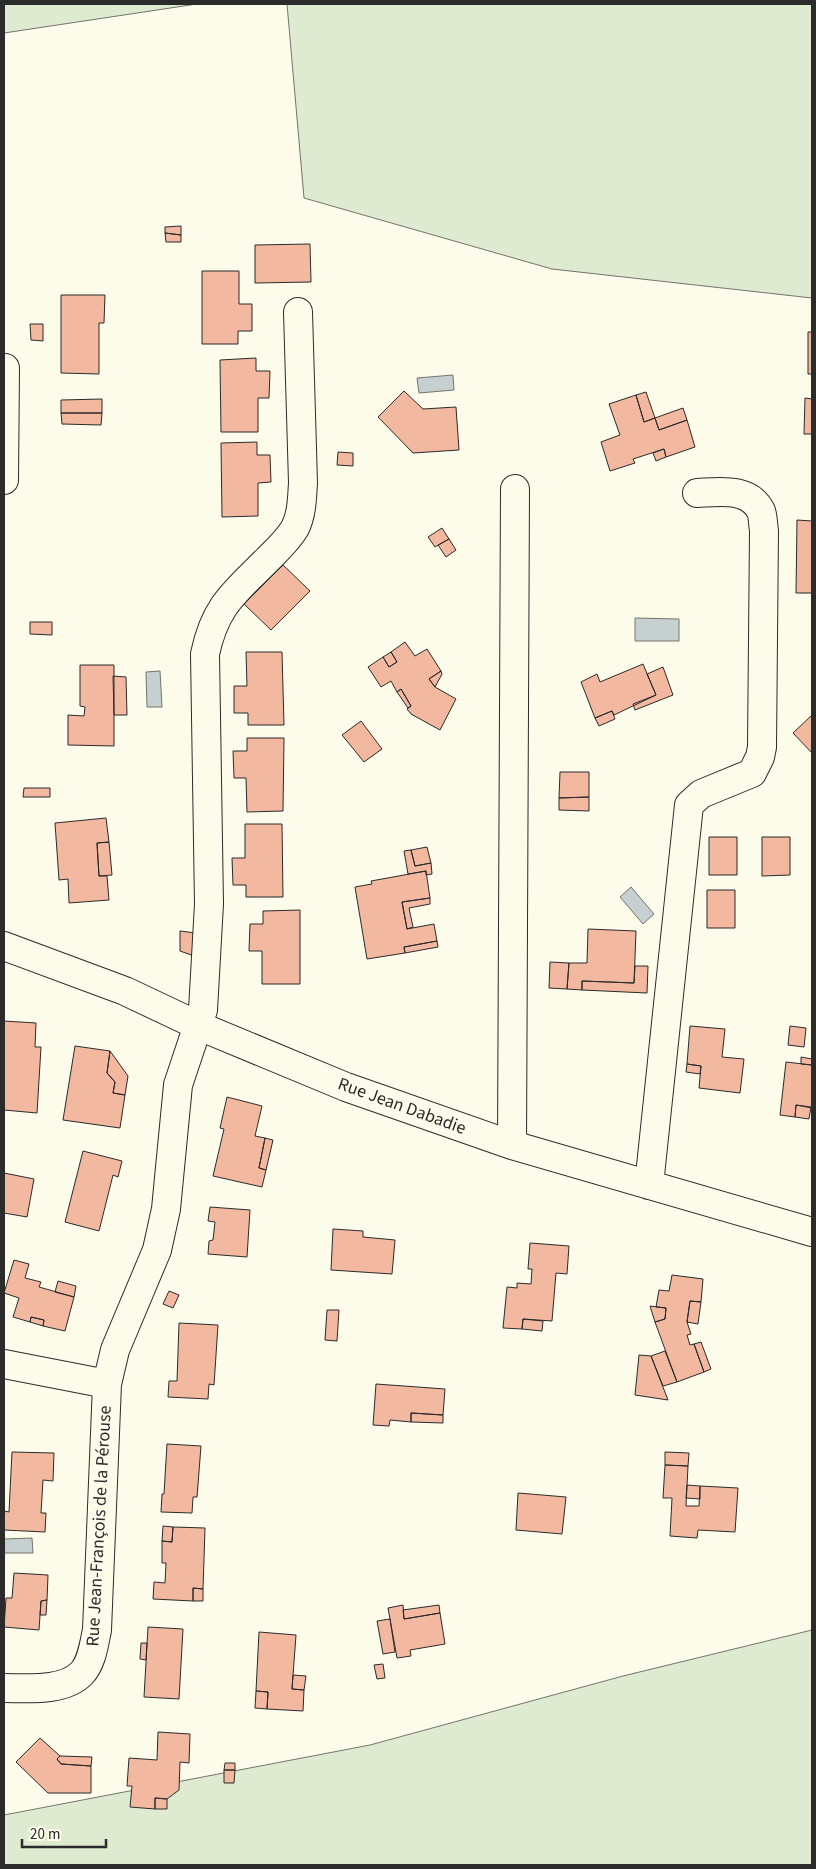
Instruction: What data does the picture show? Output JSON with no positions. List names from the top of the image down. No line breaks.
{"streets":{"street":["Rue Jean Dabadie","Rue Jean-François de la Pérouse"]},"crossings":[["Rue Jean Dabadie","Rue Jean-François de la Pérouse"]],"scale_bar":"20 m"}
